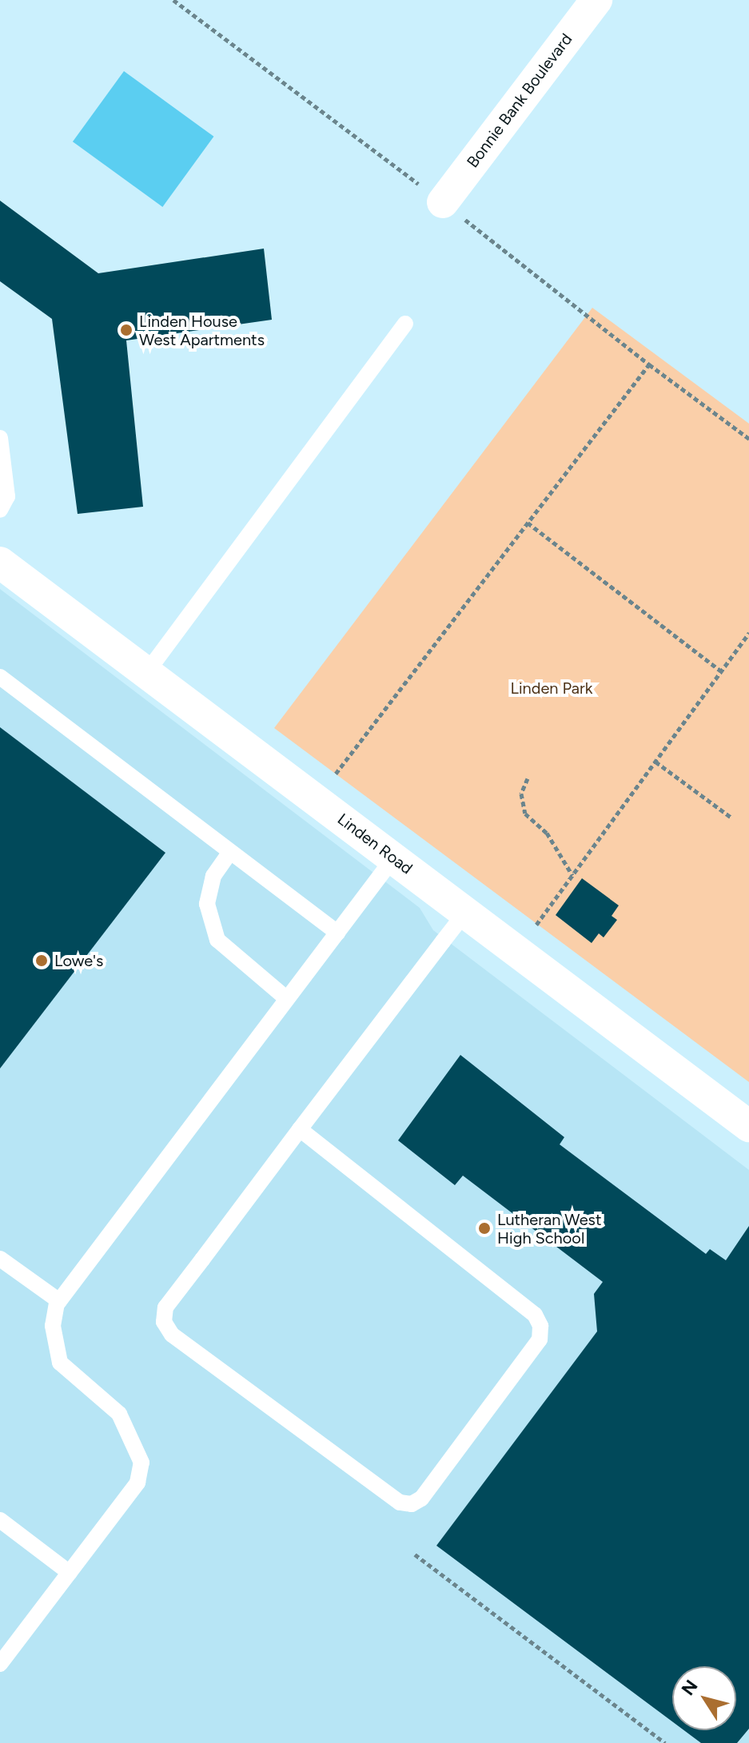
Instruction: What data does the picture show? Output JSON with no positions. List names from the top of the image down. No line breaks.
{"streets":{"street":["Bonnie Bank Boulevard","Linden Road"]},"parks":["Linden Park"],"places":["Linden House West Apartments","Lowe's","Lutheran West High School"],"north":"top left"}
